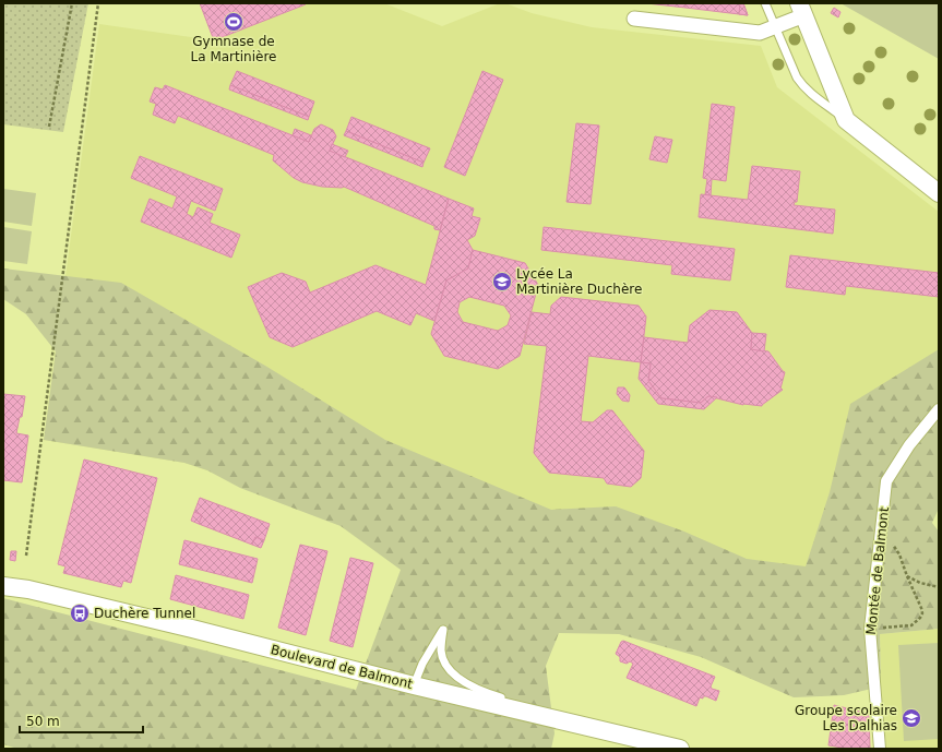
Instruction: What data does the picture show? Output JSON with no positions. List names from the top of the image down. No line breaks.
{"streets":{"street":["Montée de Balmont","Boulevard de Balmont"]},"places":{"sports":["Gymnase de La Martinière"],"school or university":["Lycée La Martinière Duchère","Groupe scolaire Les Dalhias"],"bus stop":["Duchère Tunnel"]},"scale_bar":"50 m"}
